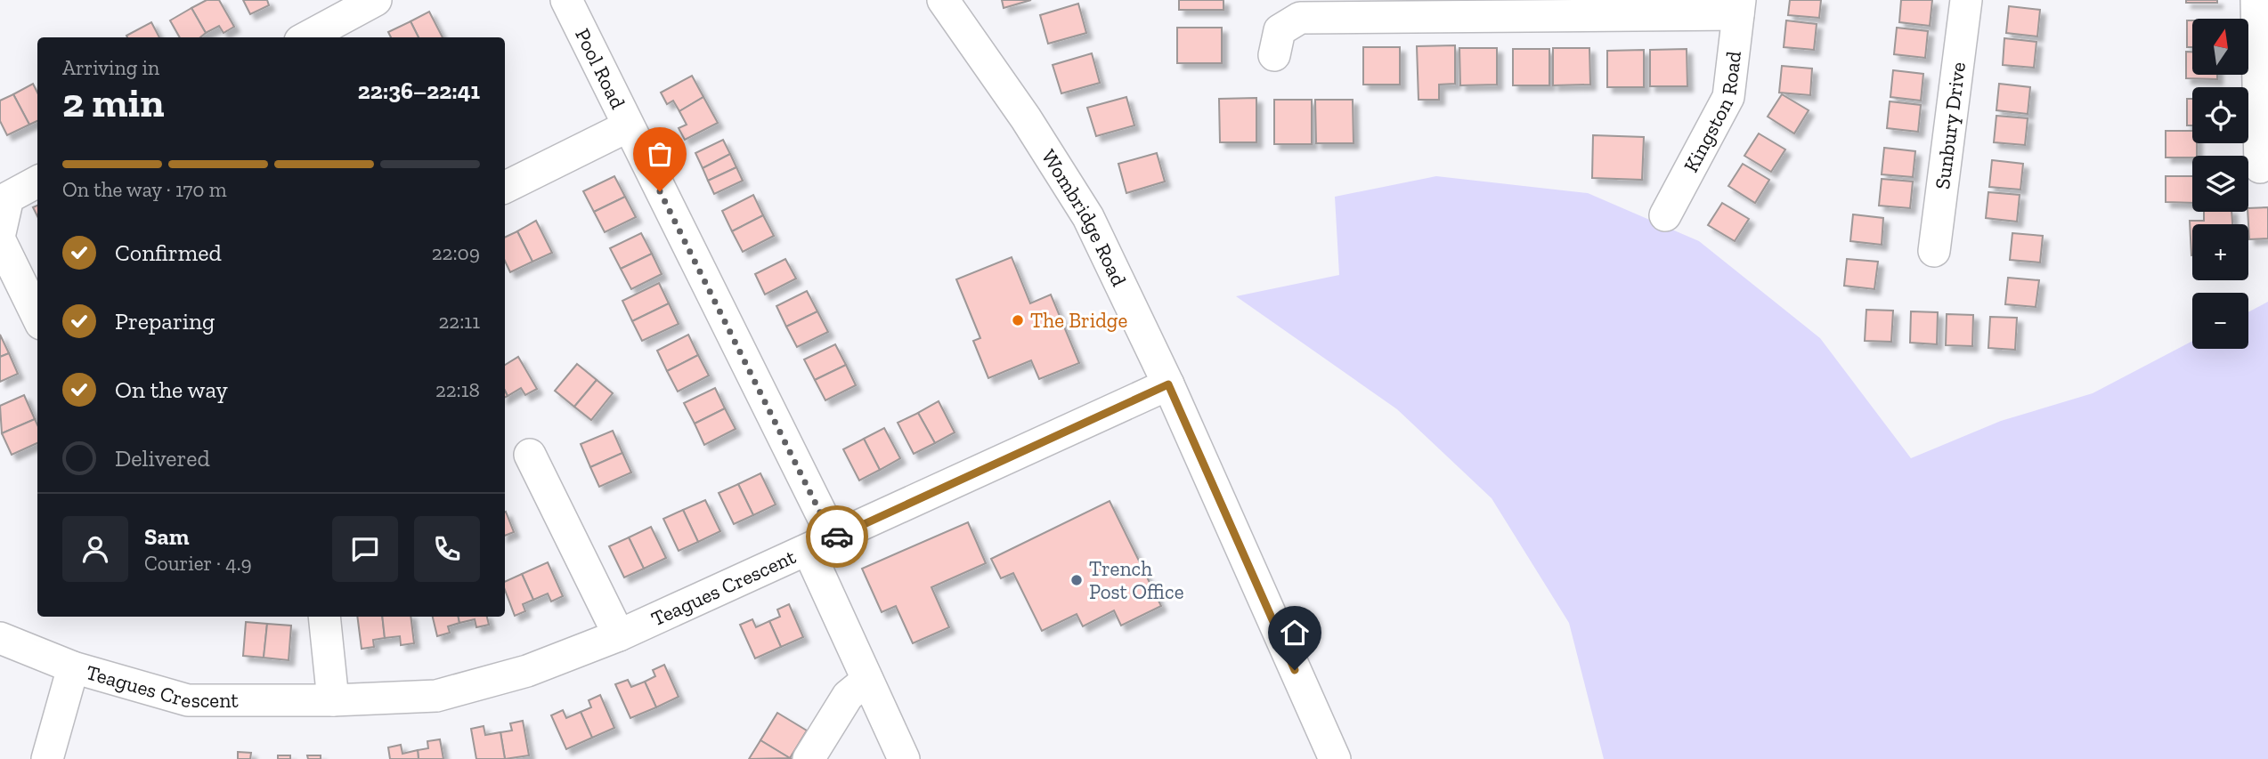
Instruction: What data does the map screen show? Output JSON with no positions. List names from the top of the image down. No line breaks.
{"streets":{"street":["Pool Road","Kingston Road","Sunbury Drive","Wombridge Road","Teagues Crescent"]},"crossings":[["Pool Road","Teagues Crescent"],["Wombridge Road","Teagues Crescent"]],"places":["The Bridge","Trench Post Office"],"north":"top","page":{"map_buttons":["+","−"],"heading":["2 min","Arriving in","22:36–22:41"],"panel":["Sam","Courier · 4.9"],"bar":"On the way · 170 m","list":[["Confirmed","22:09"],["Preparing","22:11"],["On the way","22:18"],"Delivered"]}}
